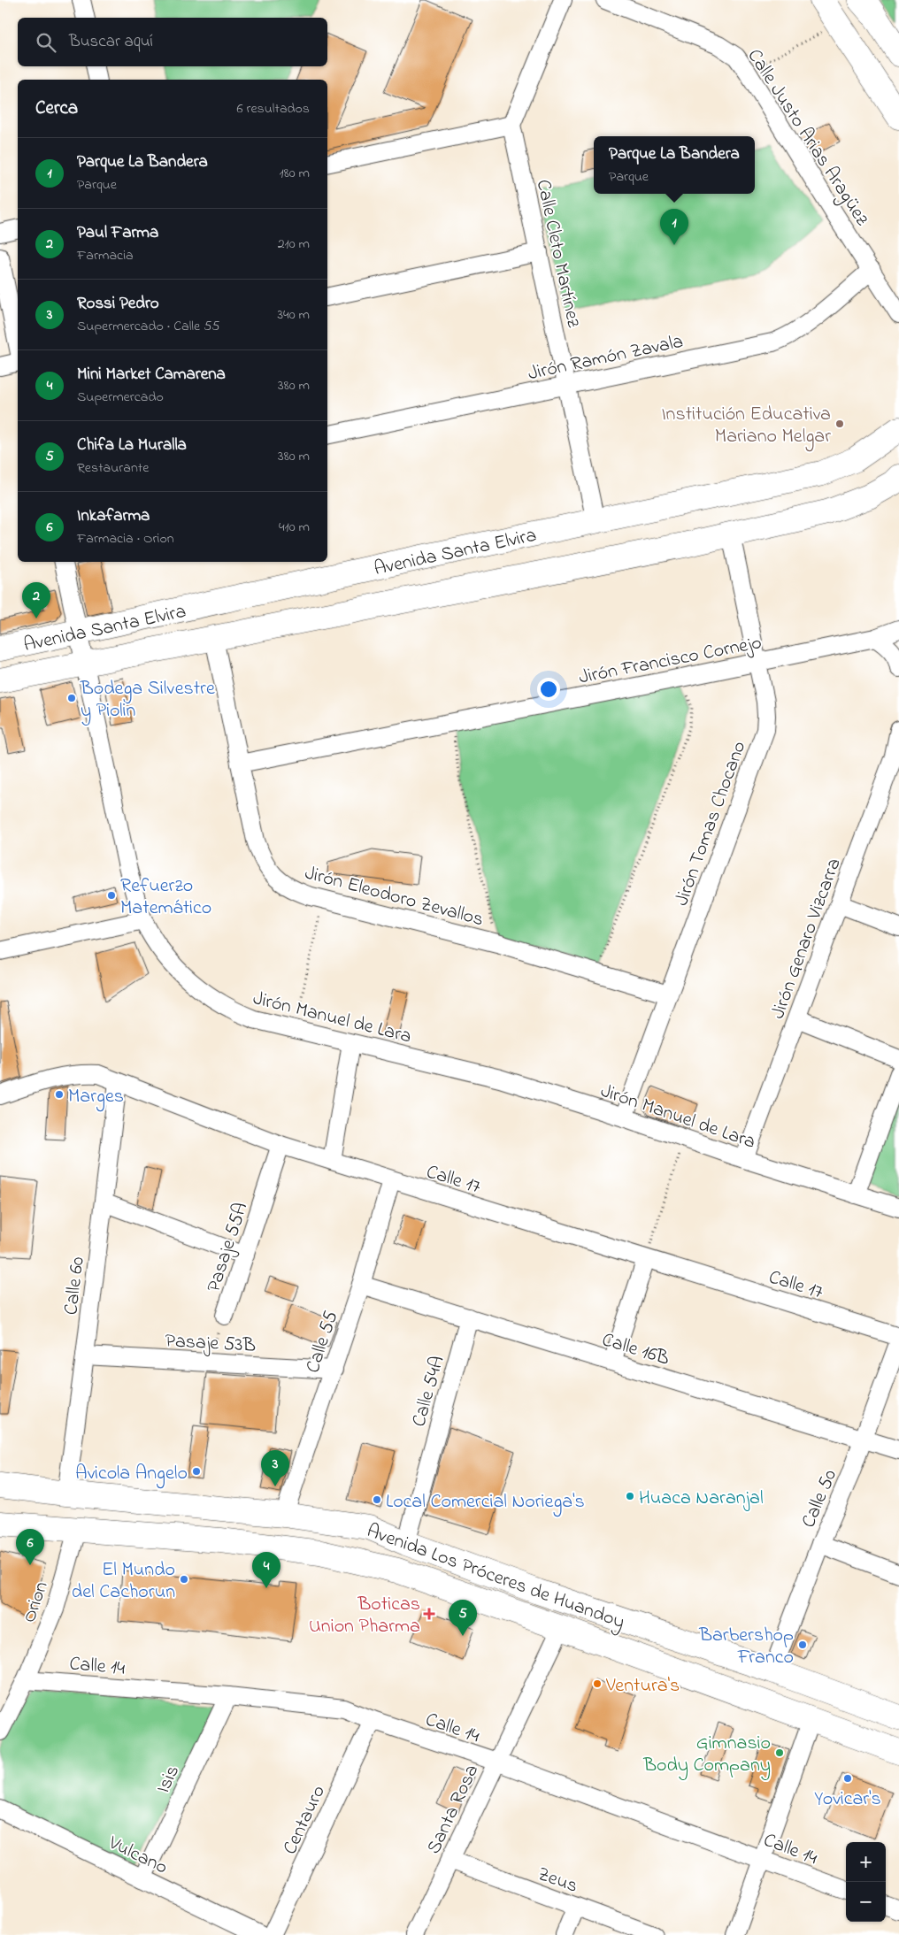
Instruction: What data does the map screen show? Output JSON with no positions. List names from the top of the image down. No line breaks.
{"streets":{"main road":["Avenida Santa Elvira","Avenida Los Próceres de Huandoy"],"street":["Calle Justo Arias Aragüez","Calle Cleto Martínez","Jirón Ramón Zavala","Jirón Francisco Cornejo","Jirón Tomas Chocano","Jirón Eleodoro Zevallos","Jirón Genaro Vizcarra","Jirón Manuel de Lara","Calle 17","Pasaje 55A","Calle 60","Pasaje 53B","Calle 55","Calle 16B","Calle 54A","Calle 50","Orion","Calle 14","Isis","Santa Rosa","Centauro","Vulcano","Zeus"]},"crossings":[["Calle Justo Arias Aragüez","Jirón Ramón Zavala"],["Calle Cleto Martínez","Jirón Ramón Zavala"],["Calle Cleto Martínez","Avenida Santa Elvira"],["Avenida Santa Elvira","Jirón Tomas Chocano"],["Avenida Santa Elvira","Jirón Eleodoro Zevallos"],["Avenida Santa Elvira","Jirón Manuel de Lara"],["Jirón Francisco Cornejo","Jirón Tomas Chocano"],["Jirón Francisco Cornejo","Jirón Eleodoro Zevallos"],["Jirón Tomas Chocano","Jirón Eleodoro Zevallos"],["Jirón Tomas Chocano","Jirón Manuel de Lara"],["Jirón Genaro Vizcarra","Jirón Manuel de Lara"],["Calle 17","Pasaje 55A"],["Calle 17","Calle 60"],["Calle 17","Calle 55"],["Pasaje 55A","Pasaje 53B"],["Calle 60","Pasaje 53B"],["Calle 60","Avenida Los Próceres de Huandoy"],["Pasaje 53B","Calle 55"],["Calle 55","Calle 16B"],["Calle 55","Avenida Los Próceres de Huandoy"],["Calle 16B","Calle 54A"],["Calle 16B","Calle 50"],["Calle 54A","Avenida Los Próceres de Huandoy"],["Calle 50","Avenida Los Próceres de Huandoy"],["Avenida Los Próceres de Huandoy","Orion"],["Avenida Los Próceres de Huandoy","Santa Rosa"],["Orion","Calle 14"],["Calle 14","Isis"],["Calle 14","Santa Rosa"],["Calle 14","Centauro"],["Isis","Vulcano"],["Santa Rosa","Zeus"]],"places":{"other":["Institución Educativa Mariano Melgar","Bodega Silvestre y Piolin","Refuerzo Matemático","Marges","Avicola Angelo","Huaca Naranjal","Local Comercial Noriega's","El Mundo del Cachorun","Barbershop Franco","Ventura's","Gimnasio Body Company","Yovicar's"],"health":["Boticas Union Pharma"]},"page":{"search":"Buscar aquí","heading":["Cerca","6 resultados"],"popup":["Parque La Bandera","Parque"],"list":[{"mark":"1","name":"Parque La Bandera","note":"Parque","value":"180 m"},{"mark":"2","name":"Paul Farma","note":"Farmacia","value":"210 m"},{"mark":"3","name":"Rossi Pedro","note":"Supermercado · Calle 55","value":"340 m"},{"mark":"4","name":"Mini Market Camarena","note":"Supermercado","value":"380 m"},{"mark":"5","name":"Chifa La Muralla","note":"Restaurante","value":"380 m"},{"mark":"6","name":"Inkafarma","note":"Farmacia · Orion","value":"410 m"}],"pins":["1","2","3","6","4","5"],"map_buttons":["+","−"]}}
